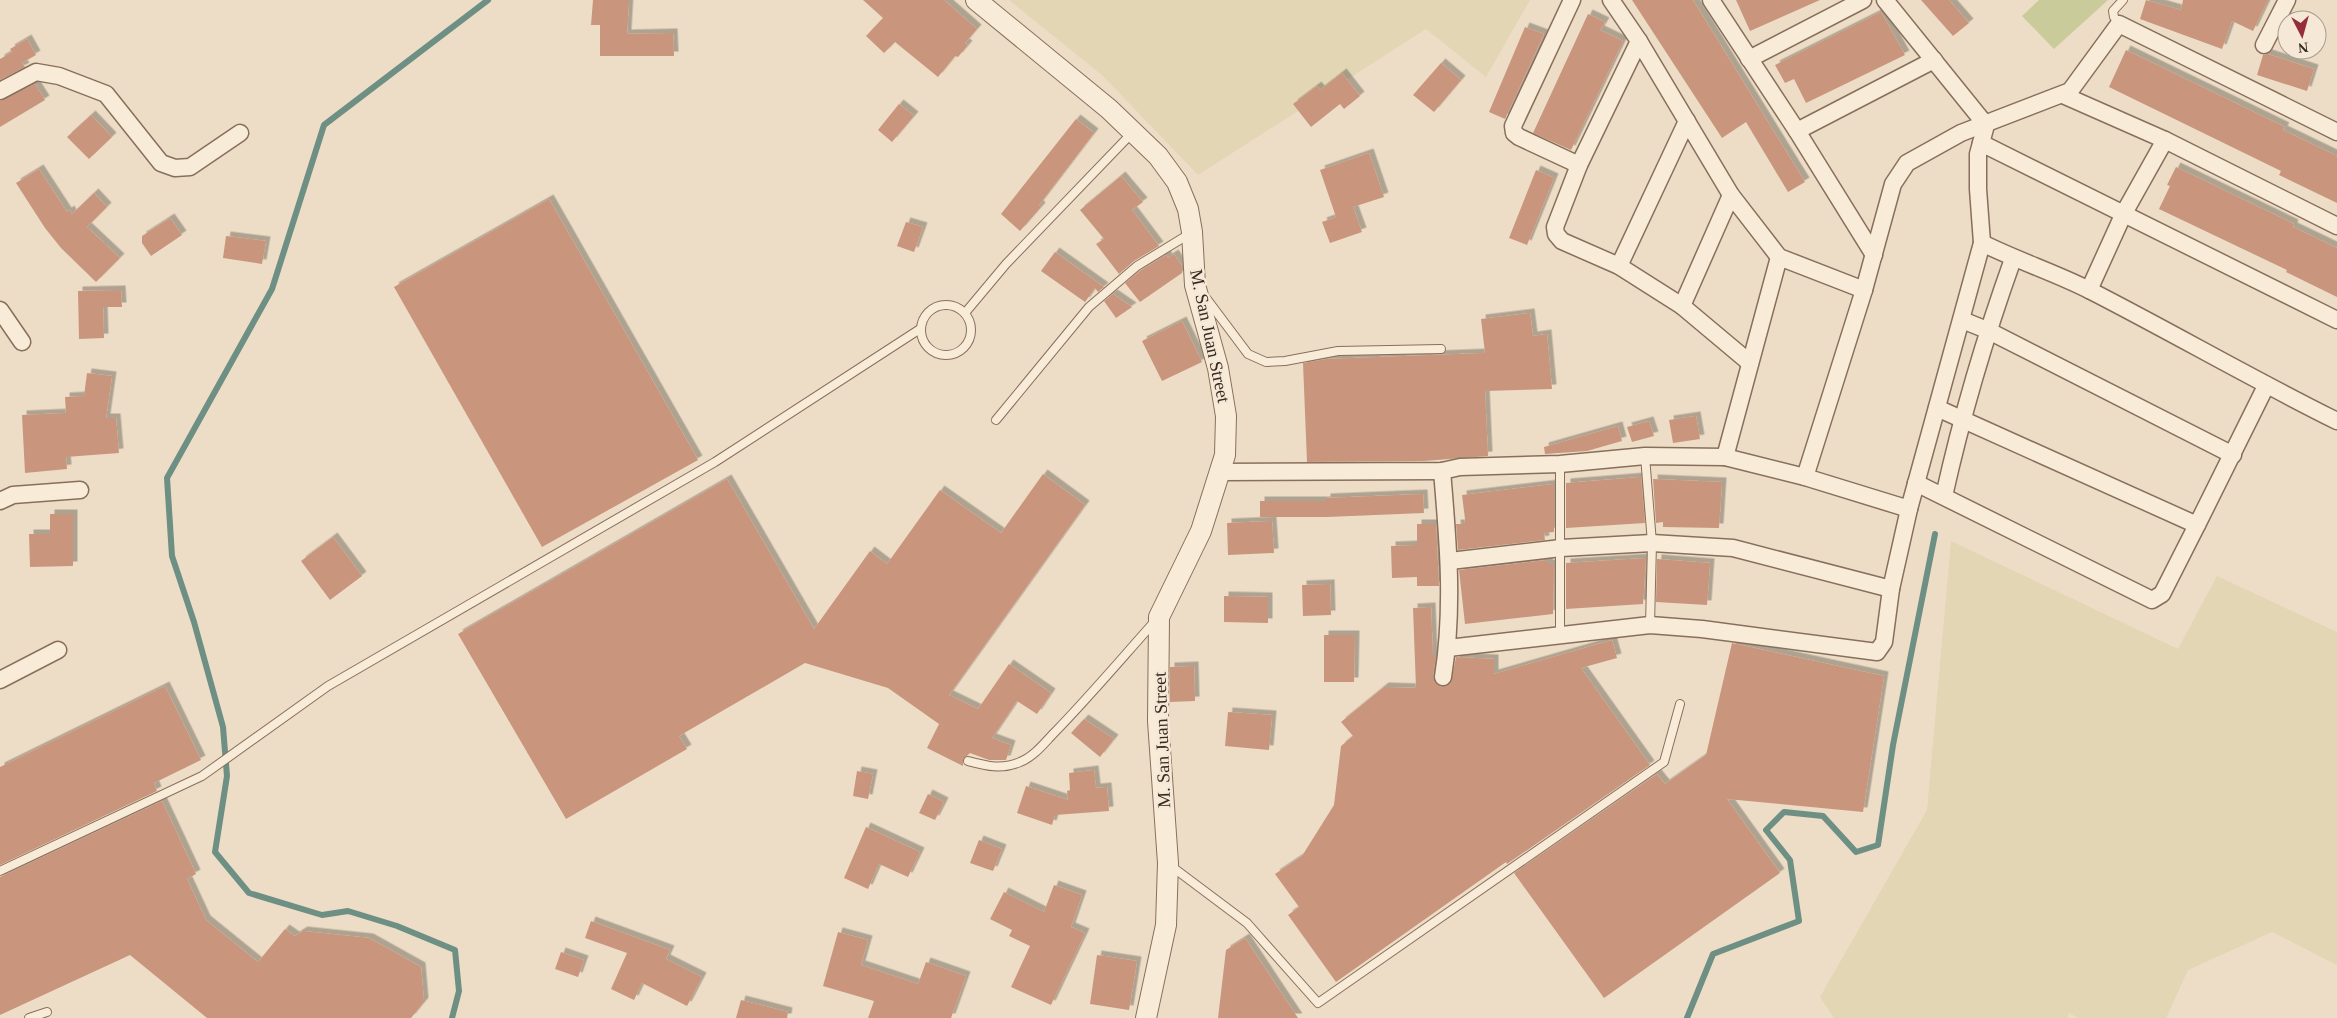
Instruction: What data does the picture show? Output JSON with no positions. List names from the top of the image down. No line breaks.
{"streets":{"street":["M. San Juan Street"]},"north":"bottom"}
